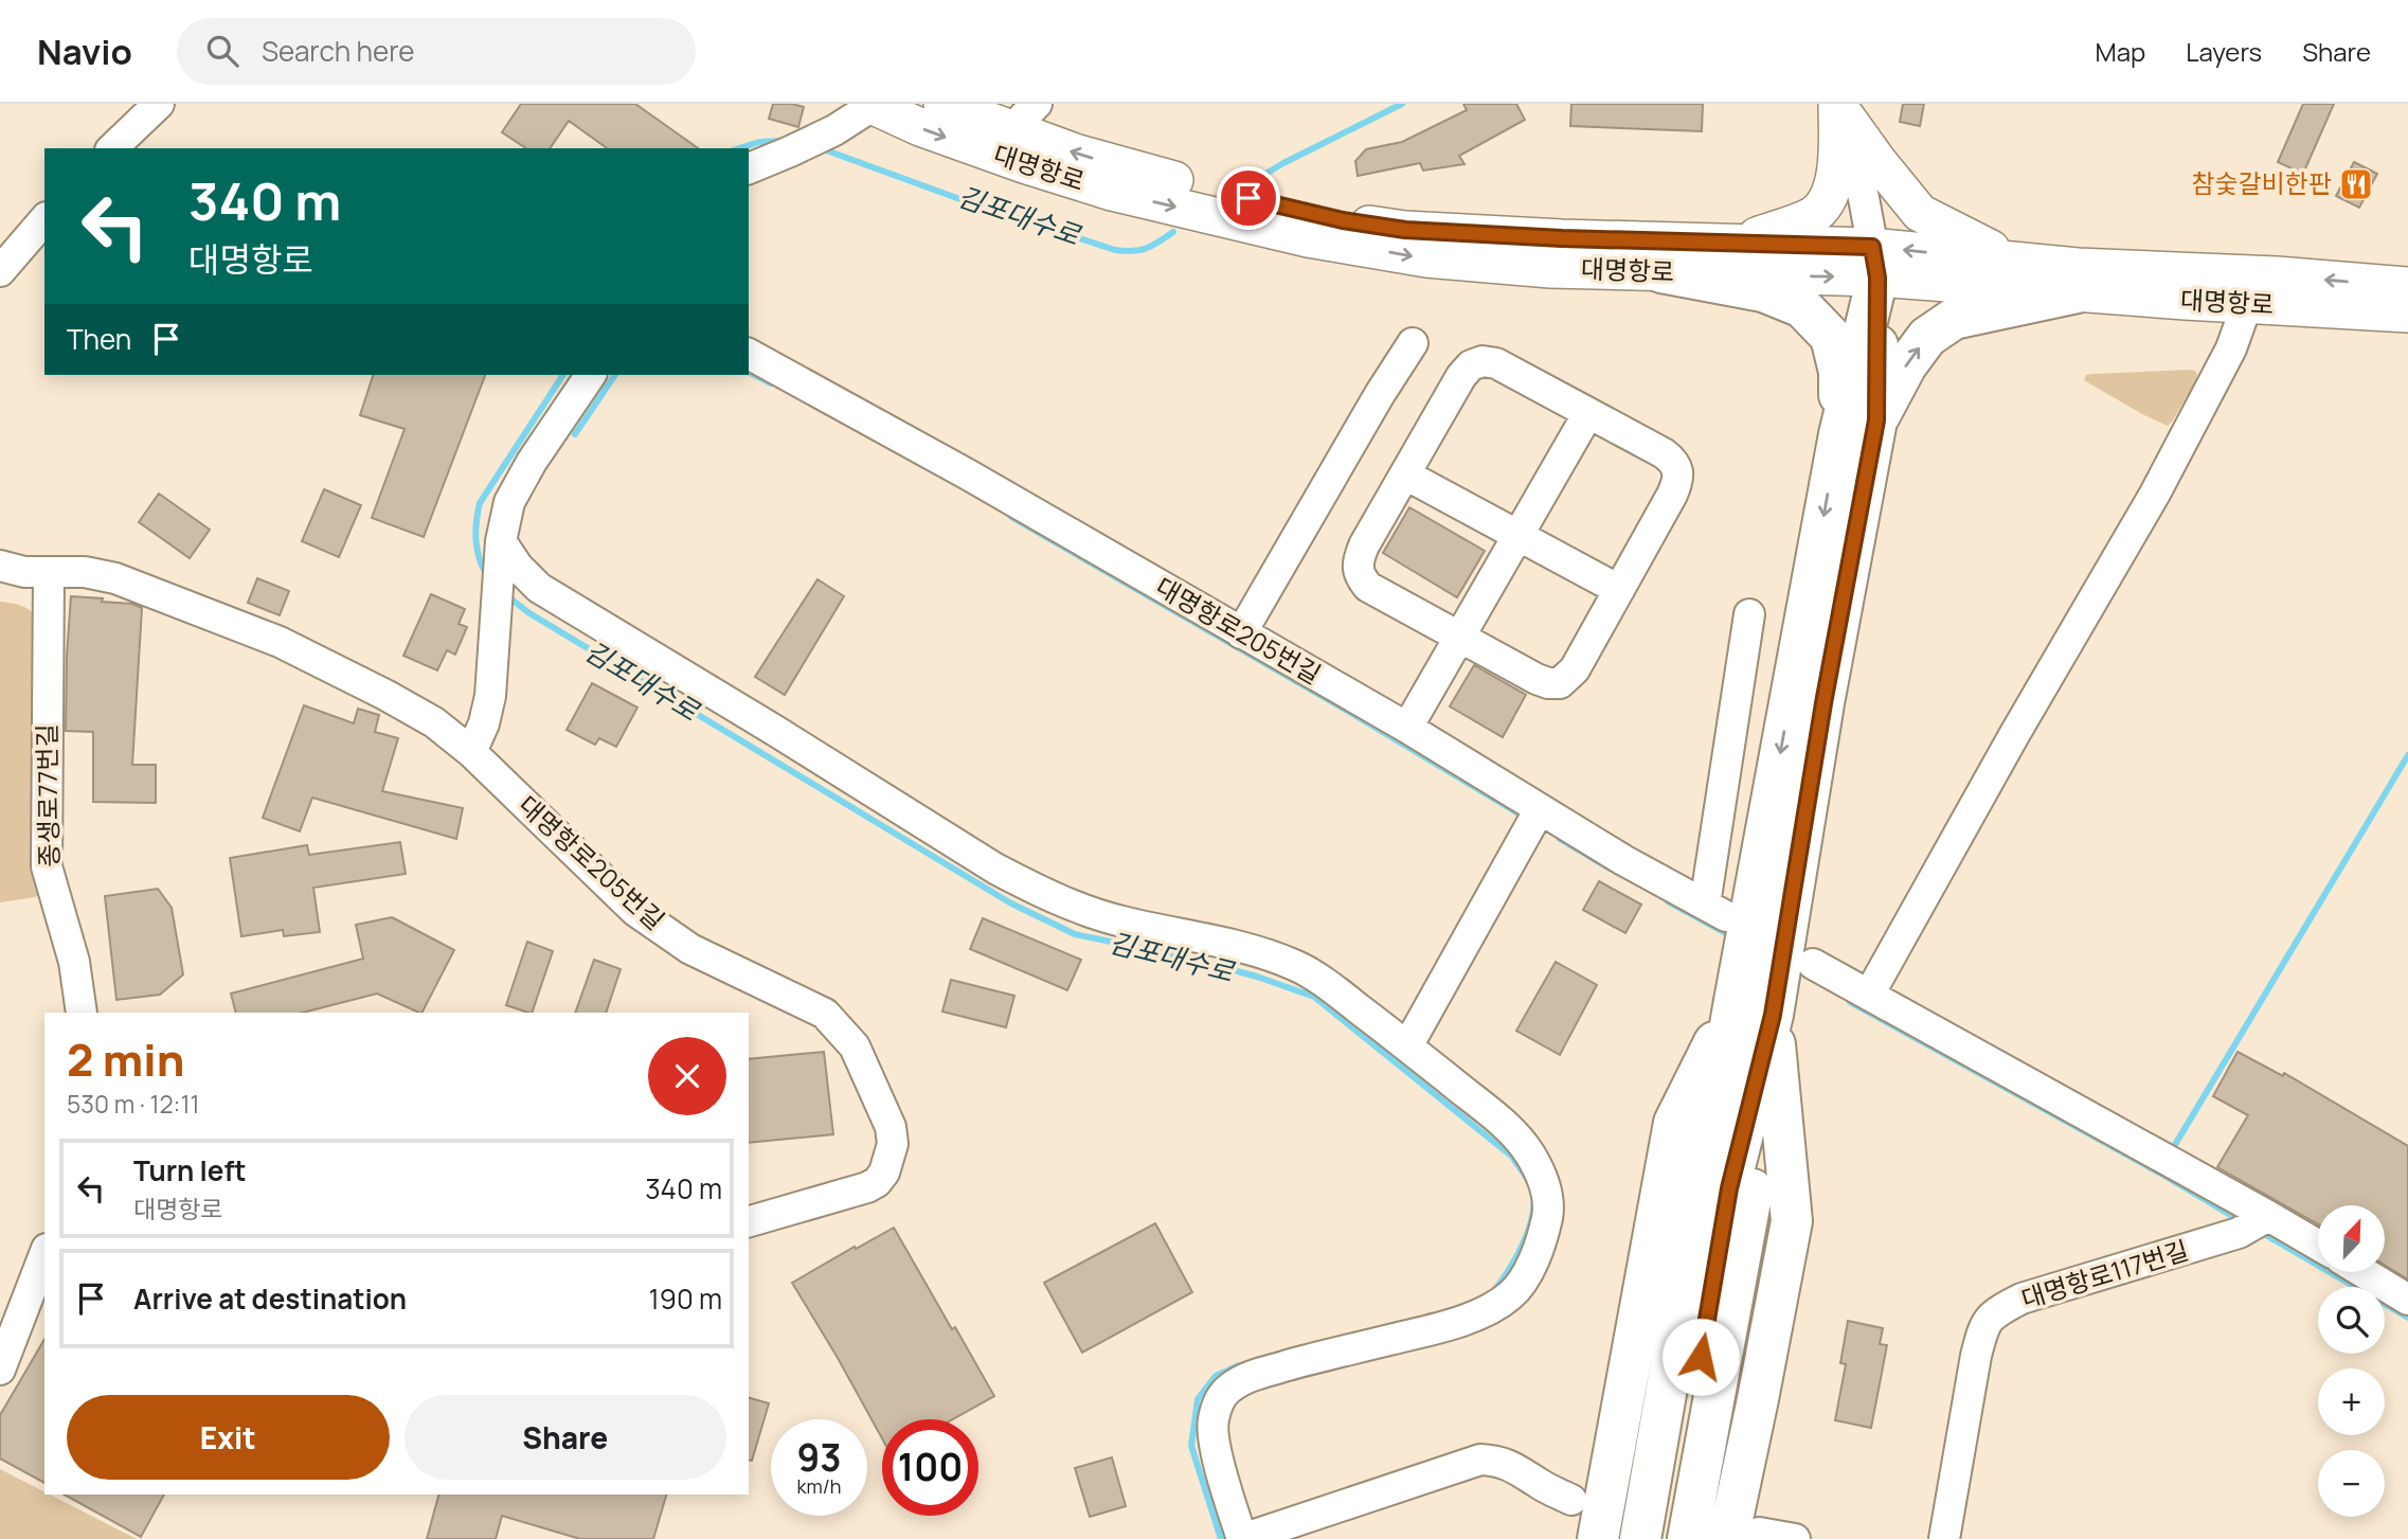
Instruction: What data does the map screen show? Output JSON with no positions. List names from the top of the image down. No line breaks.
{"streets":{"main road":["대명항로"],"street":["대명항로205번길","종생로77번길","대명항로117번길"]},"crossings":[["대명항로205번길","종생로77번길"]],"water":["김포대수로"],"places":{"restaurant":["참숯갈비한판"]},"north":"top right","page":{"header":"Navio","search":"Search here","nav":["Map","Layers","Share"],"turn":["340 m","대명항로"],"then":"Then","heading":["2 min","530 m · 12:11"],"list":[{"name":"Turn left","note":"대명항로","value":"340 m"},{"name":"Arrive at destination","value":"190 m"}],"map_buttons":["+","−"],"buttons":["Exit","Share"],"speed":"93 km/h","limit":"100"}}
